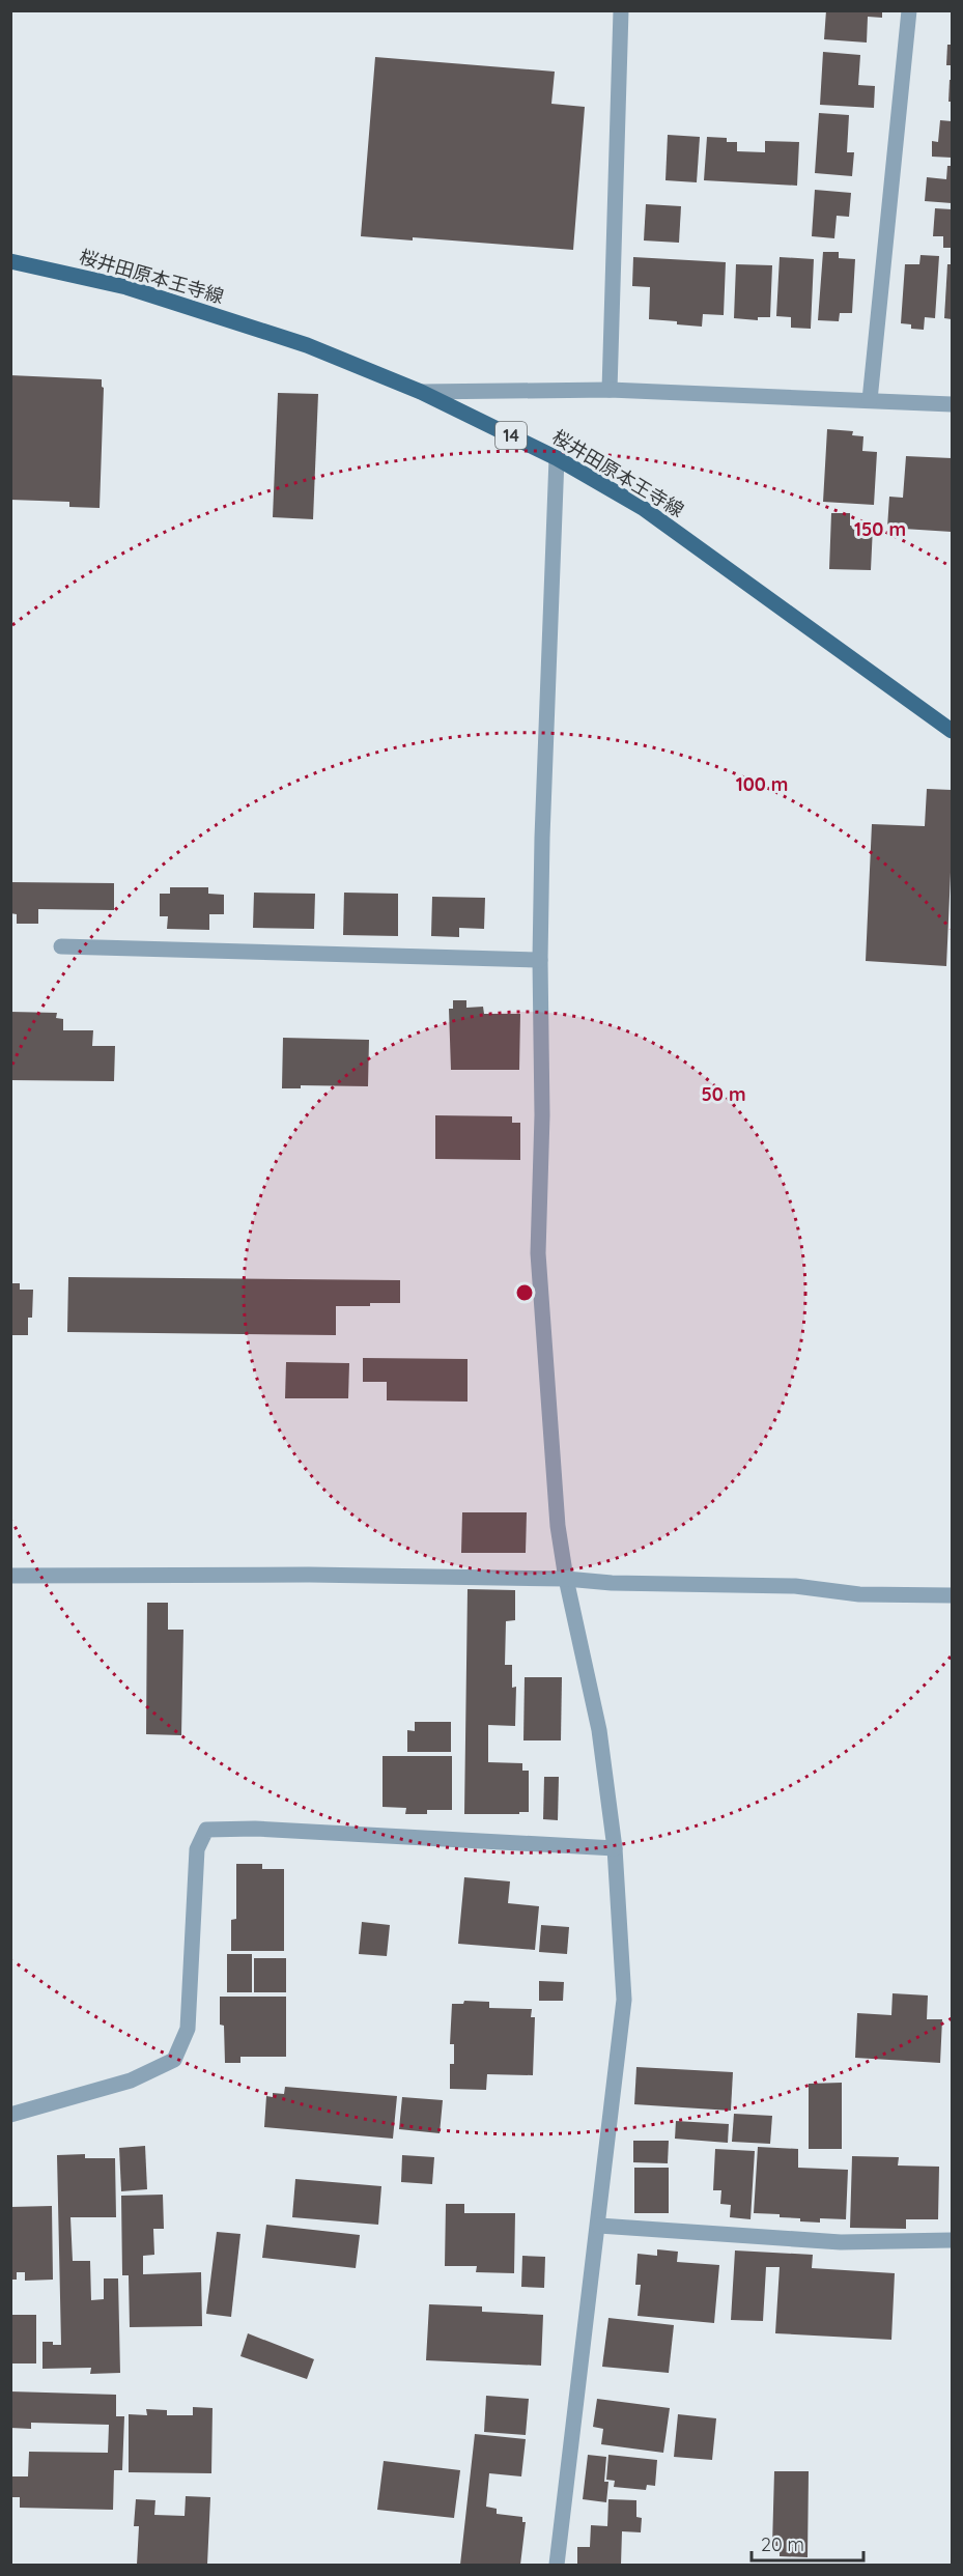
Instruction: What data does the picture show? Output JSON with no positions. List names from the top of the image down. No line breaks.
{"streets":{"main road":["桜井田原本王寺線","14"]},"scale_bar":"20 m","rings":["150 m","100 m","50 m"]}
